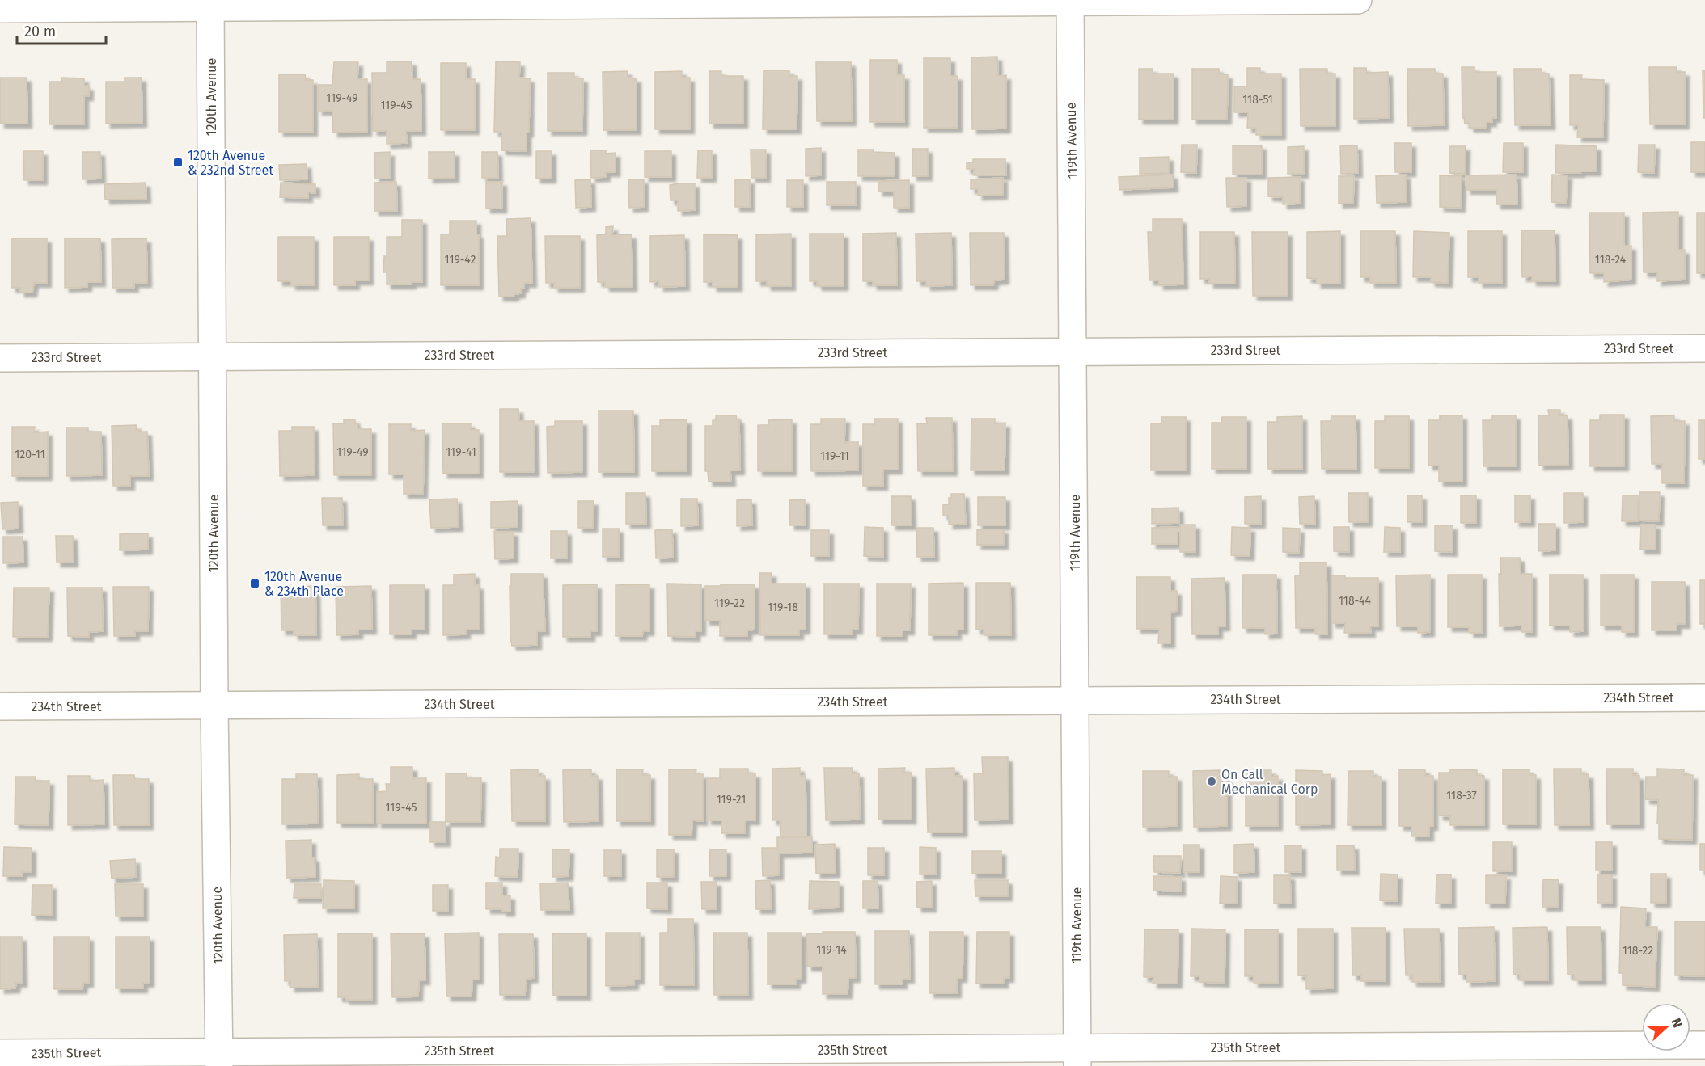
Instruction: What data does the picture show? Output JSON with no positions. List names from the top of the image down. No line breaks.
{"streets":{"street":["120th Avenue","119th Avenue","233rd Street","234th Street","235th Street"]},"crossings":[["120th Avenue","233rd Street"],["120th Avenue","234th Street"],["120th Avenue","235th Street"],["119th Avenue","233rd Street"],["119th Avenue","234th Street"],["119th Avenue","235th Street"]],"places":{"transit":["120th Avenue & 232nd Street","120th Avenue & 234th Place"],"other":["On Call Mechanical Corp"]},"house_numbers":["119-49","118-51","119-45","119-42","118-24","119-49","119-41","120-11","119-11","118-44","119-22","119-18","118-37","119-21","119-45","119-14","118-22"],"scale_bar":"20 m","north":"right"}
